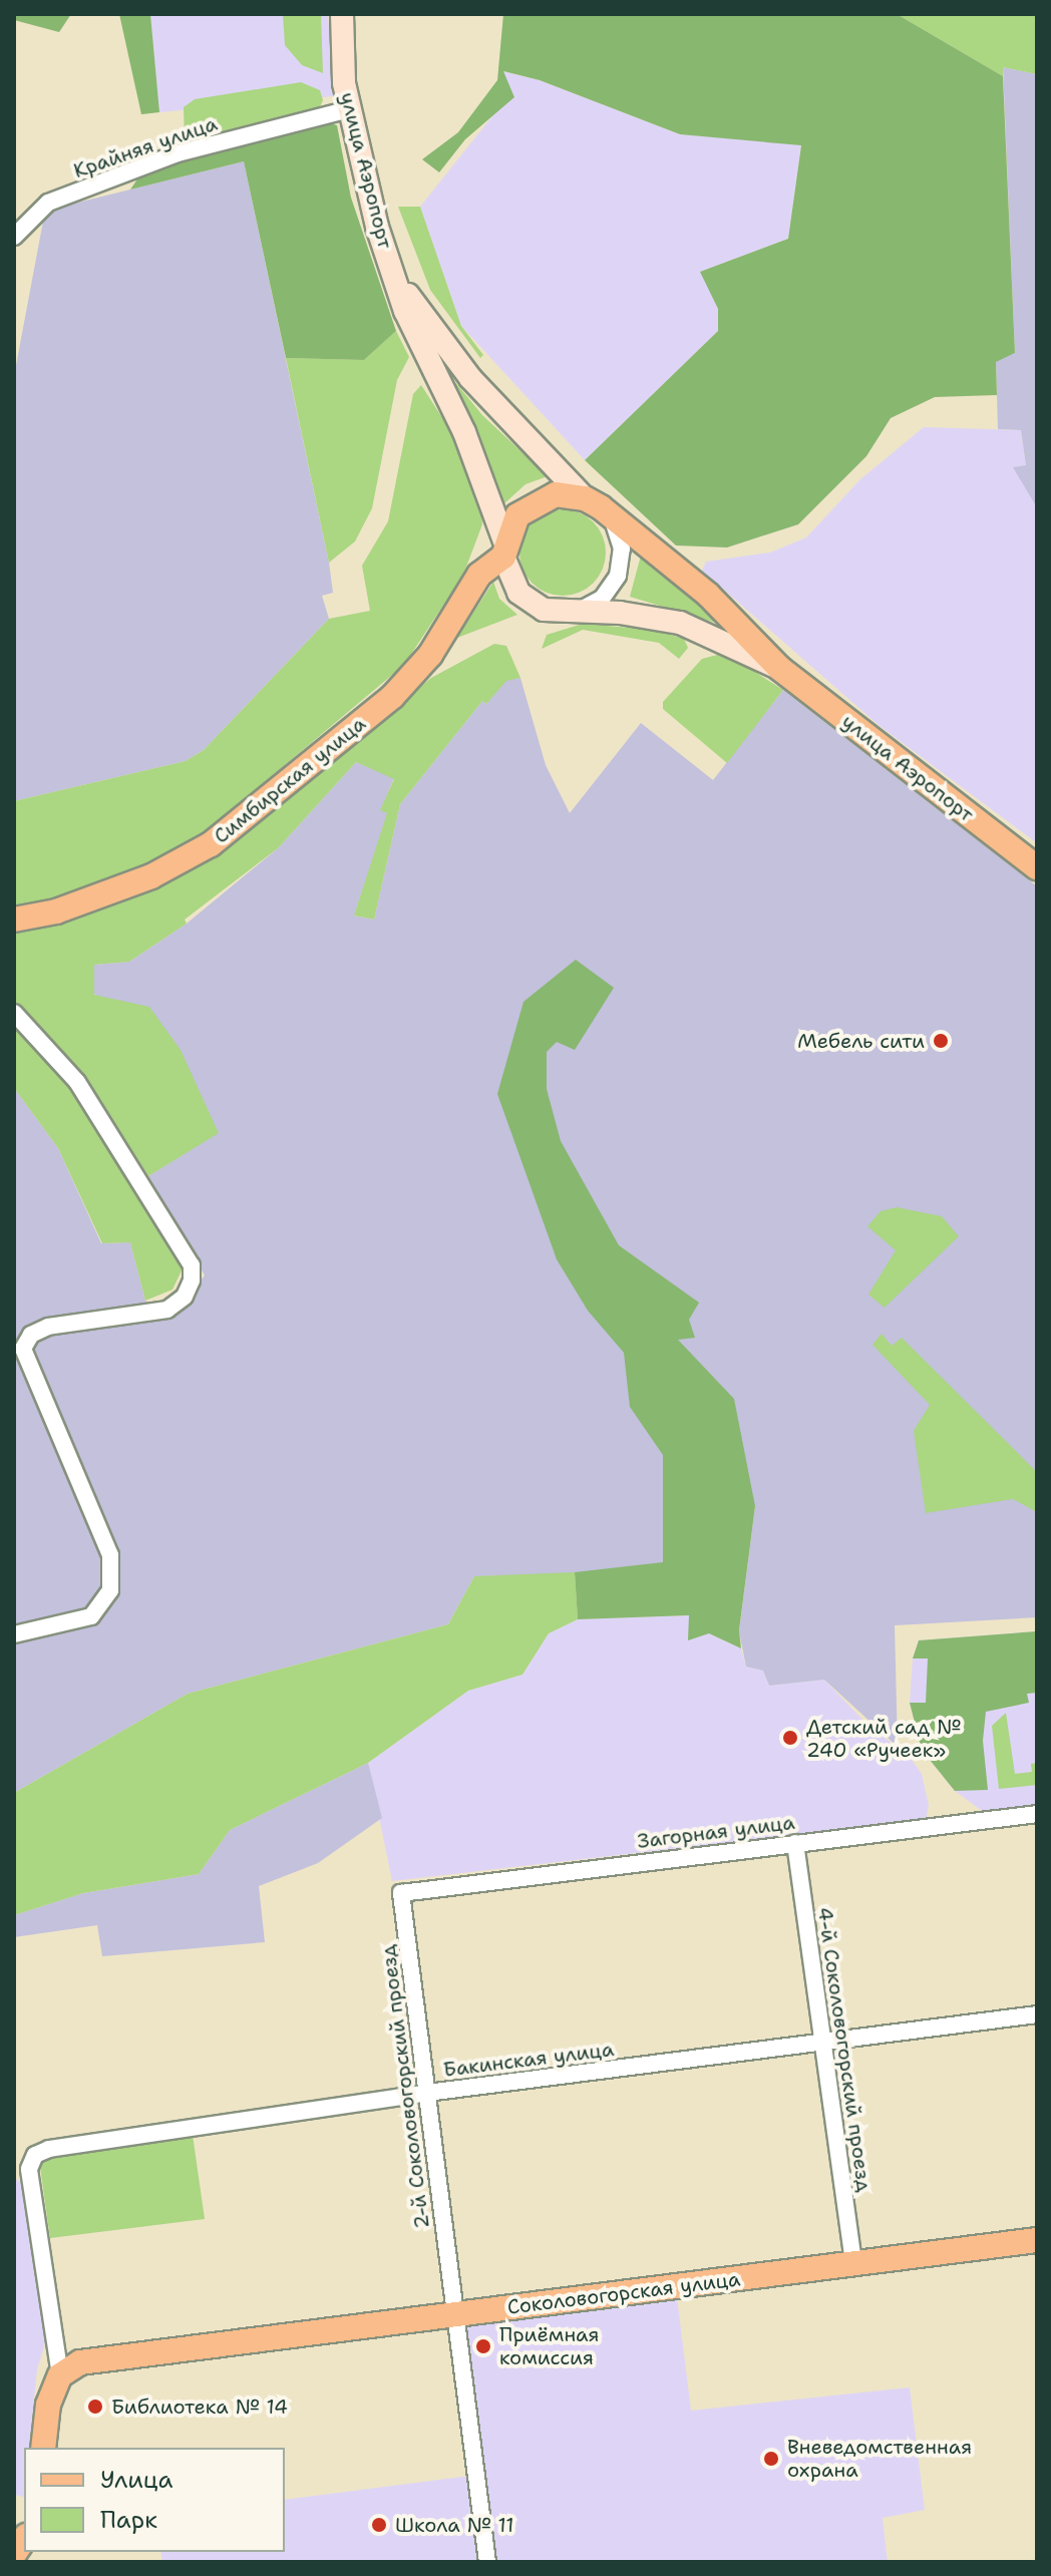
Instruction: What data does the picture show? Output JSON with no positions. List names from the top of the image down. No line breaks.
{"streets":{"main road":["улица Аэропорт","Симбирская улица","Соколовогорская улица"],"street":["Крайняя улица","Загорная улица","4-й Соколовогорский проезд","Бакинская улица","2-й Соколовогорский проезд"]},"crossings":[["Крайняя улица","улица Аэропорт"],["улица Аэропорт","Симбирская улица"],["Загорная улица","4-й Соколовогорский проезд"],["Загорная улица","2-й Соколовогорский проезд"],["4-й Соколовогорский проезд","Бакинская улица"],["4-й Соколовогорский проезд","Соколовогорская улица"],["Бакинская улица","2-й Соколовогорский проезд"],["Бакинская улица","Соколовогорская улица"],["2-й Соколовогорский проезд","Соколовогорская улица"]],"places":["Мебель сити","Детский сад № 240 «Ручеек»","Приёмная комиссия","Библиотека № 14","Вневедомственная охрана","Школа № 11"],"legend":["Улица","Парк"]}
